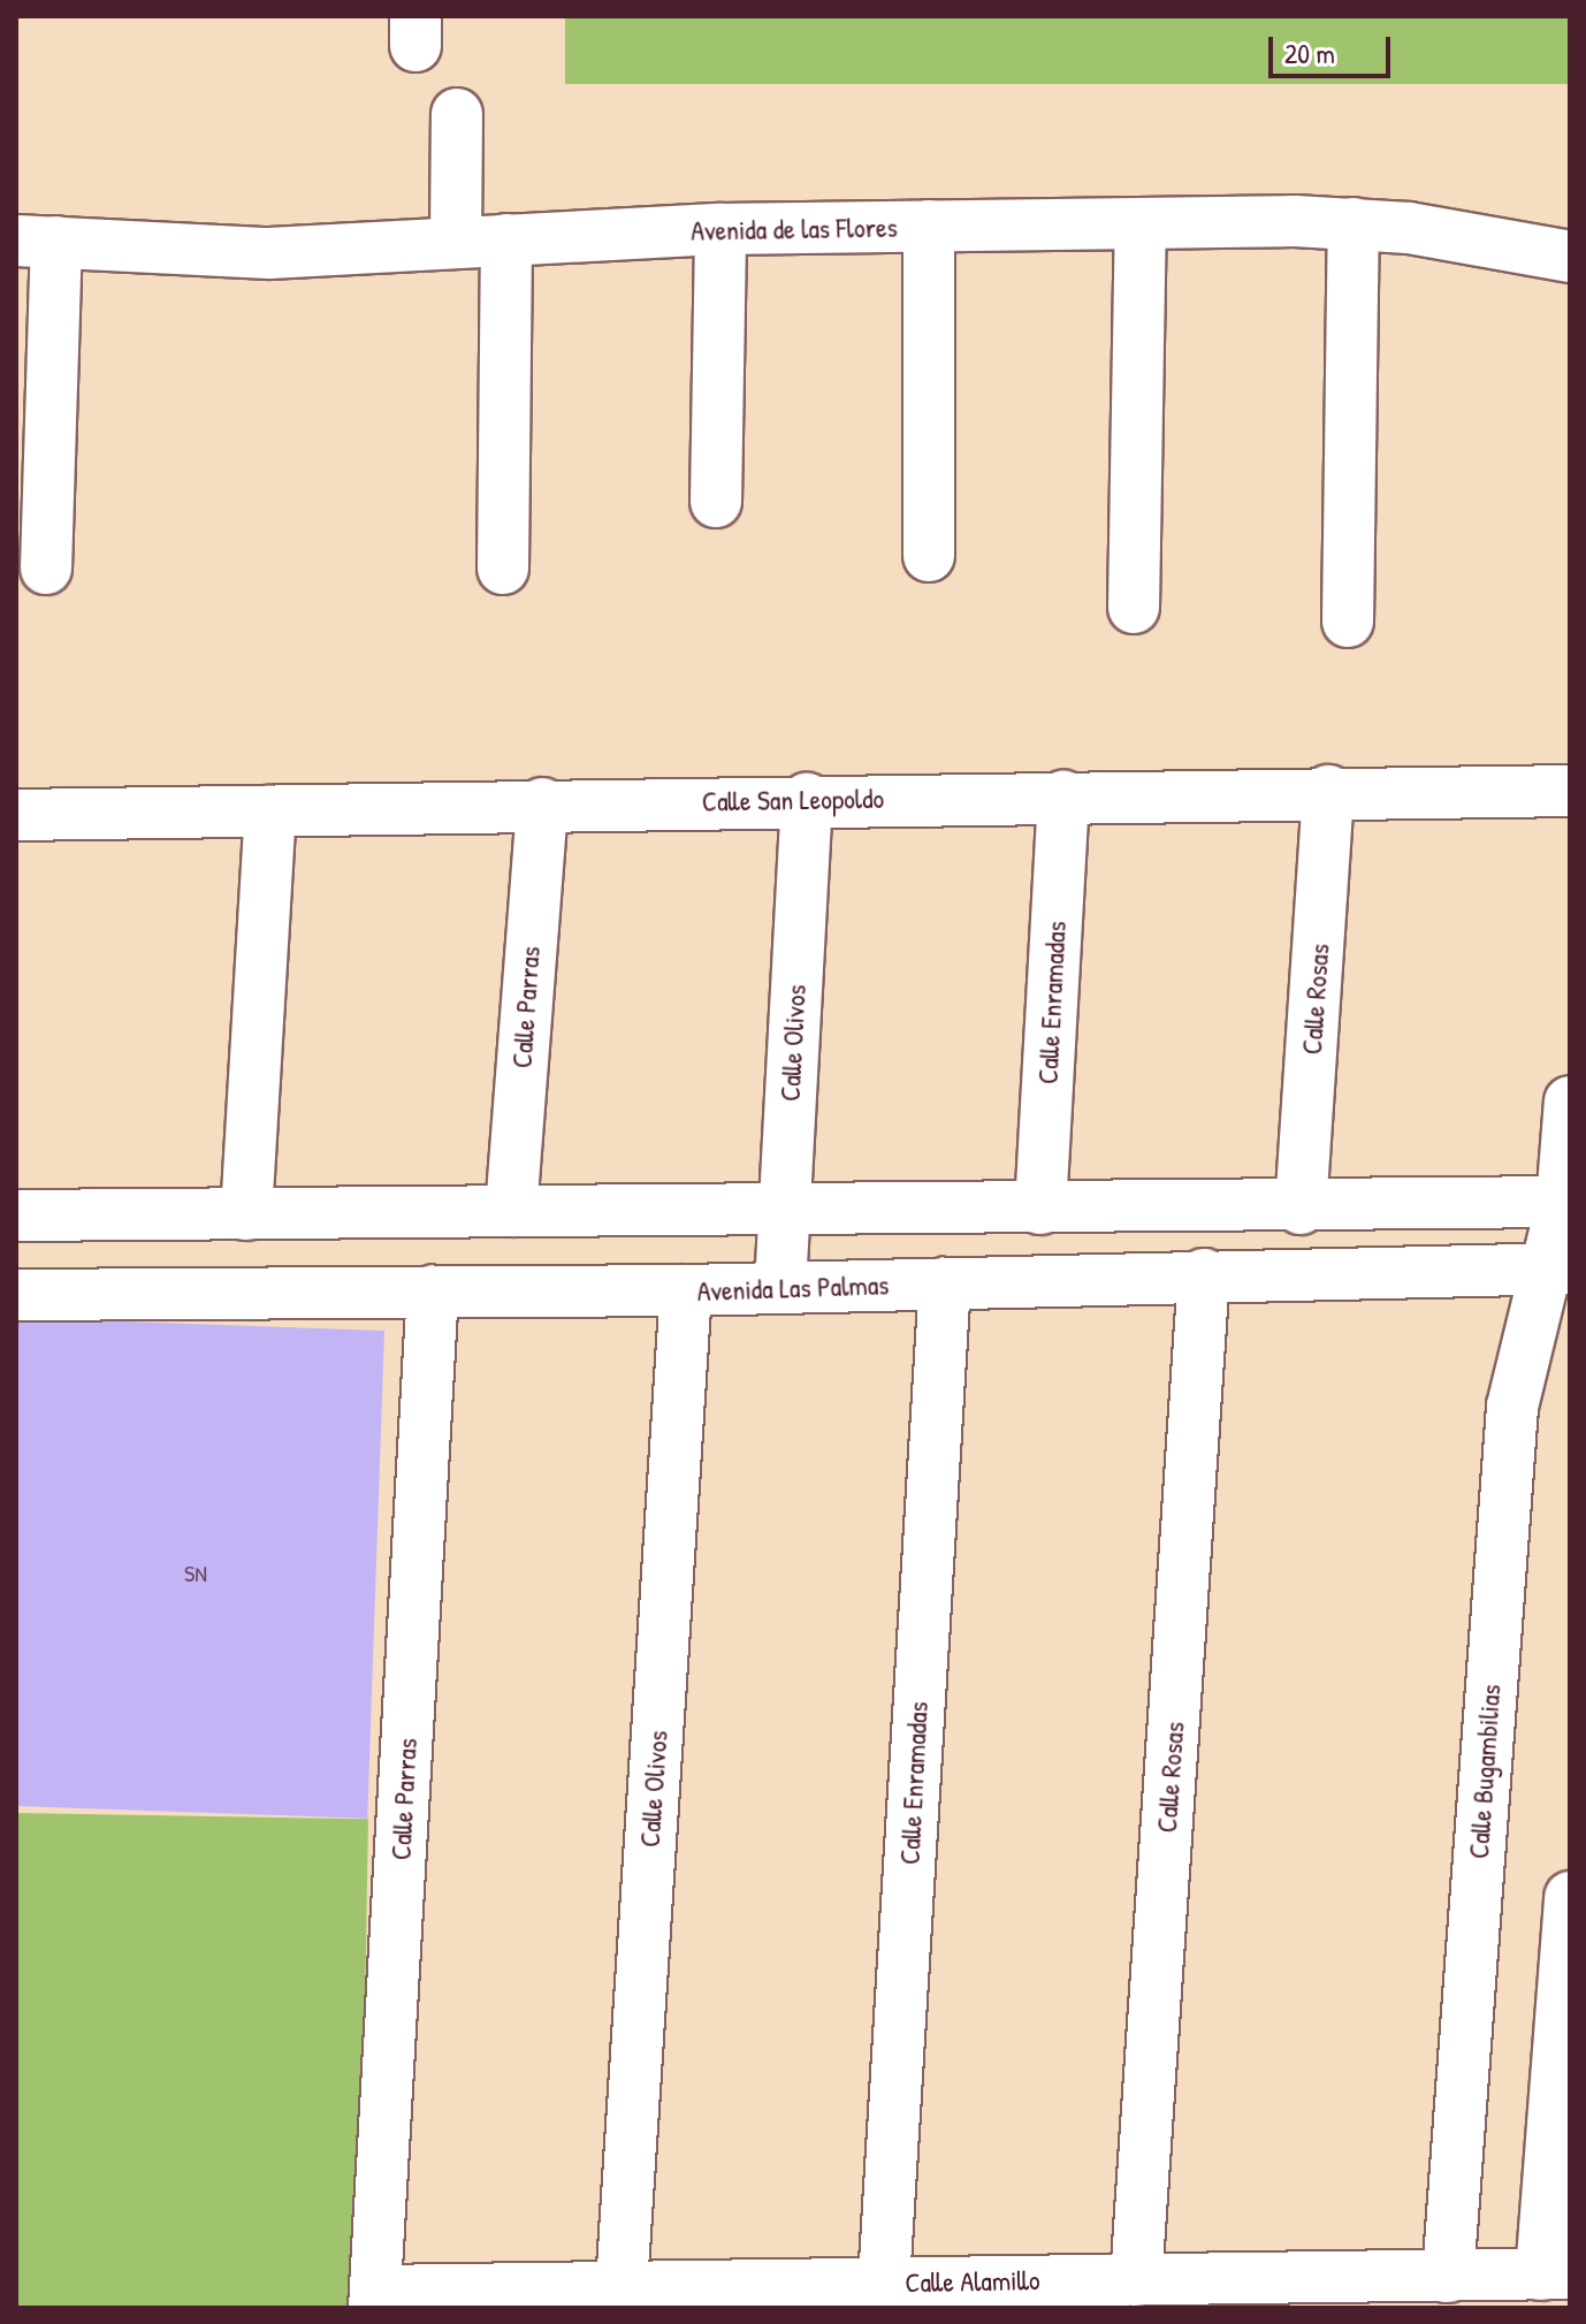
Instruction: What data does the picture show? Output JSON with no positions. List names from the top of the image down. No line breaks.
{"streets":{"street":["Avenida de las Flores","Calle San Leopoldo","Calle Rosas","Calle Enramadas","Calle Parras","Calle Olivos","Avenida Las Palmas","Calle Bugambilias","Calle Alamillo"]},"crossings":[["Calle San Leopoldo","Calle Rosas"],["Calle San Leopoldo","Calle Enramadas"],["Calle San Leopoldo","Calle Parras"],["Calle San Leopoldo","Calle Olivos"],["Calle Rosas","Avenida Las Palmas"],["Calle Rosas","Calle Alamillo"],["Calle Enramadas","Avenida Las Palmas"],["Calle Enramadas","Calle Alamillo"],["Calle Parras","Avenida Las Palmas"],["Calle Parras","Calle Alamillo"],["Calle Olivos","Avenida Las Palmas"],["Calle Olivos","Calle Alamillo"],["Avenida Las Palmas","Calle Bugambilias"],["Calle Bugambilias","Calle Alamillo"]],"house_numbers":["SN"],"scale_bar":"20 m"}
